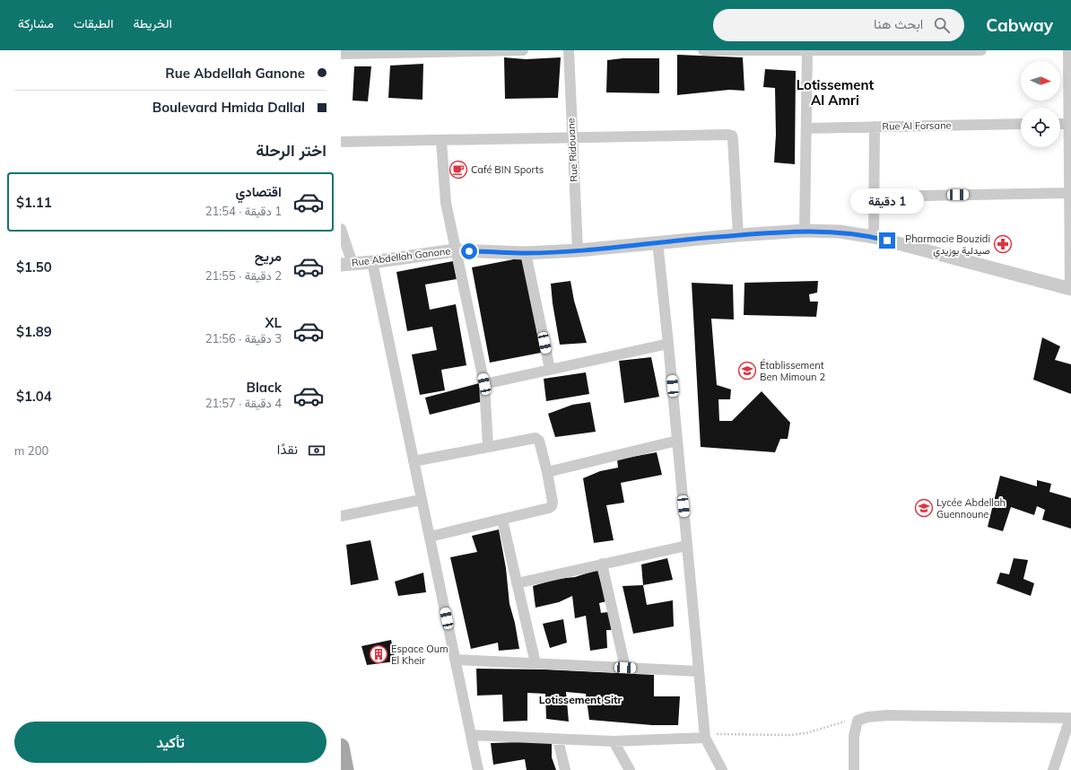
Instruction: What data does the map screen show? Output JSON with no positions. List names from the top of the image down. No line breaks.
{"streets":{"street":["Rue Al Forsane","Rue Ridouane","Rue Abdellah Ganone"]},"crossings":[["Rue Ridouane","Rue Abdellah Ganone"]],"districts":["Lotissement Al Amri","Lotissement Sitr"],"places":{"cafe":["Café BIN Sports"],"pharmacy":["Pharmacie Bouzidi صيدلية بوزيدي"],"school or university":["Établissement Ben Mimoun 2","Lycée Abdellah Guennoune"],"building":["Espace Oum El Kheir"]},"north":"right","page":{"header":"Cabway","search":"ابحث هنا","nav":["الخريطة","الطبقات","مشاركة"],"banner":["Rue Abdellah Ganone","Boulevard Hmida Dallal"],"heading":"اختر الرحلة","list":[{"name":"اقتصادي","note":"1 دقيقة · 21:54","value":"$1.11"},{"name":"مريح","note":"2 دقيقة · 21:55","value":"$1.50"},{"name":"XL","note":"3 دقيقة · 21:56","value":"$1.89"},{"name":"Black","note":"4 دقيقة · 21:57","value":"$1.04"}],"bubble":"1 دقيقة","pay":["نقدًا","200 m"],"buttons":"تأكيد"}}
